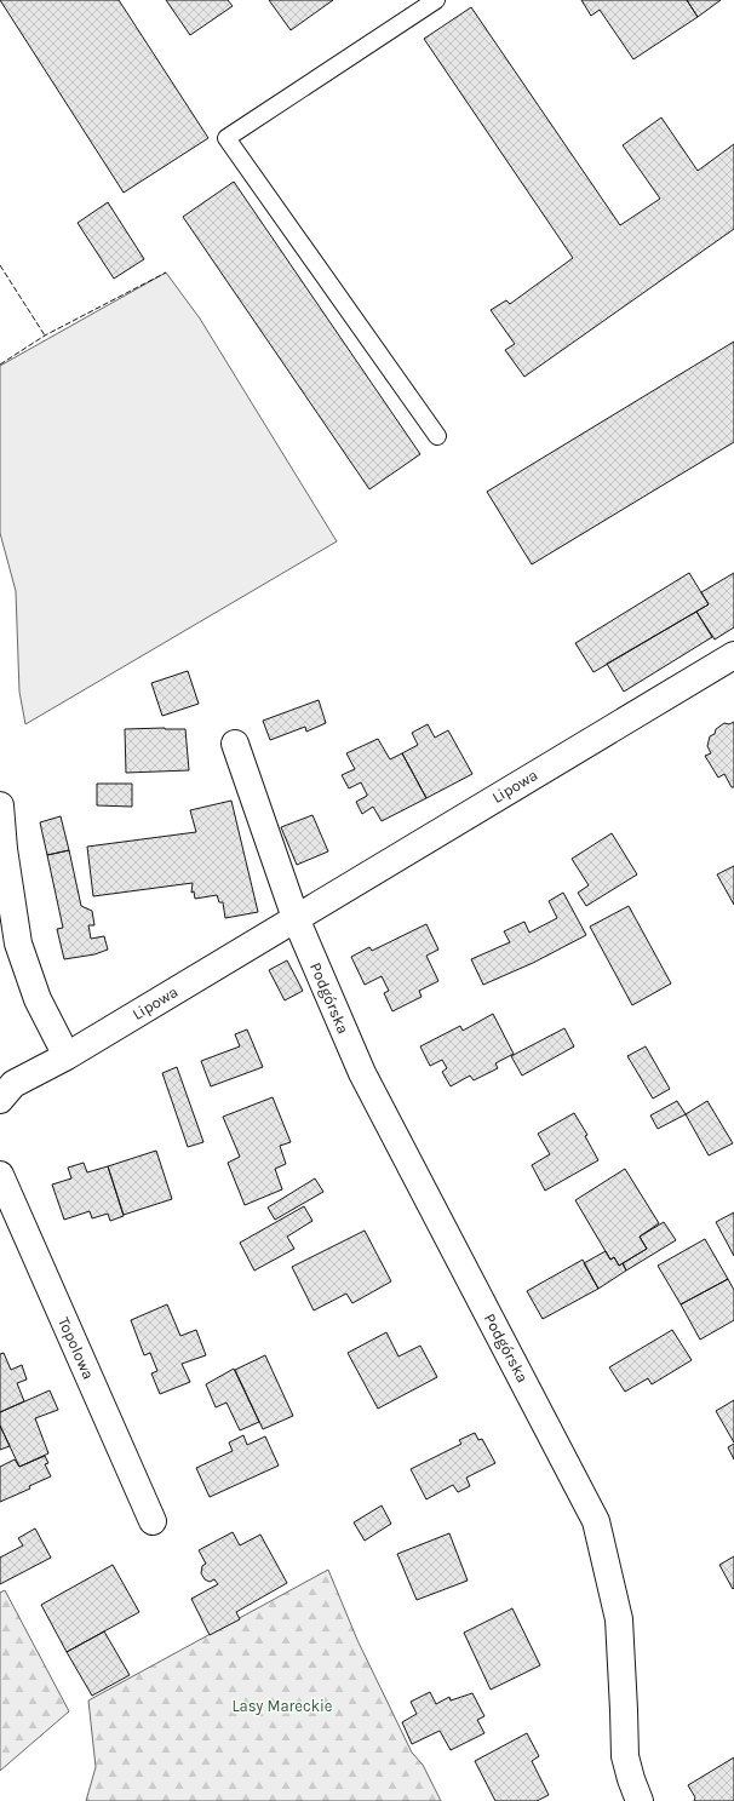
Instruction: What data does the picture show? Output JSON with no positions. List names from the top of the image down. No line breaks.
{"streets":{"street":["Lipowa","Podgórska","Topolowa"]},"crossings":[["Lipowa","Podgórska"]],"parks":["Lasy Mareckie"]}
